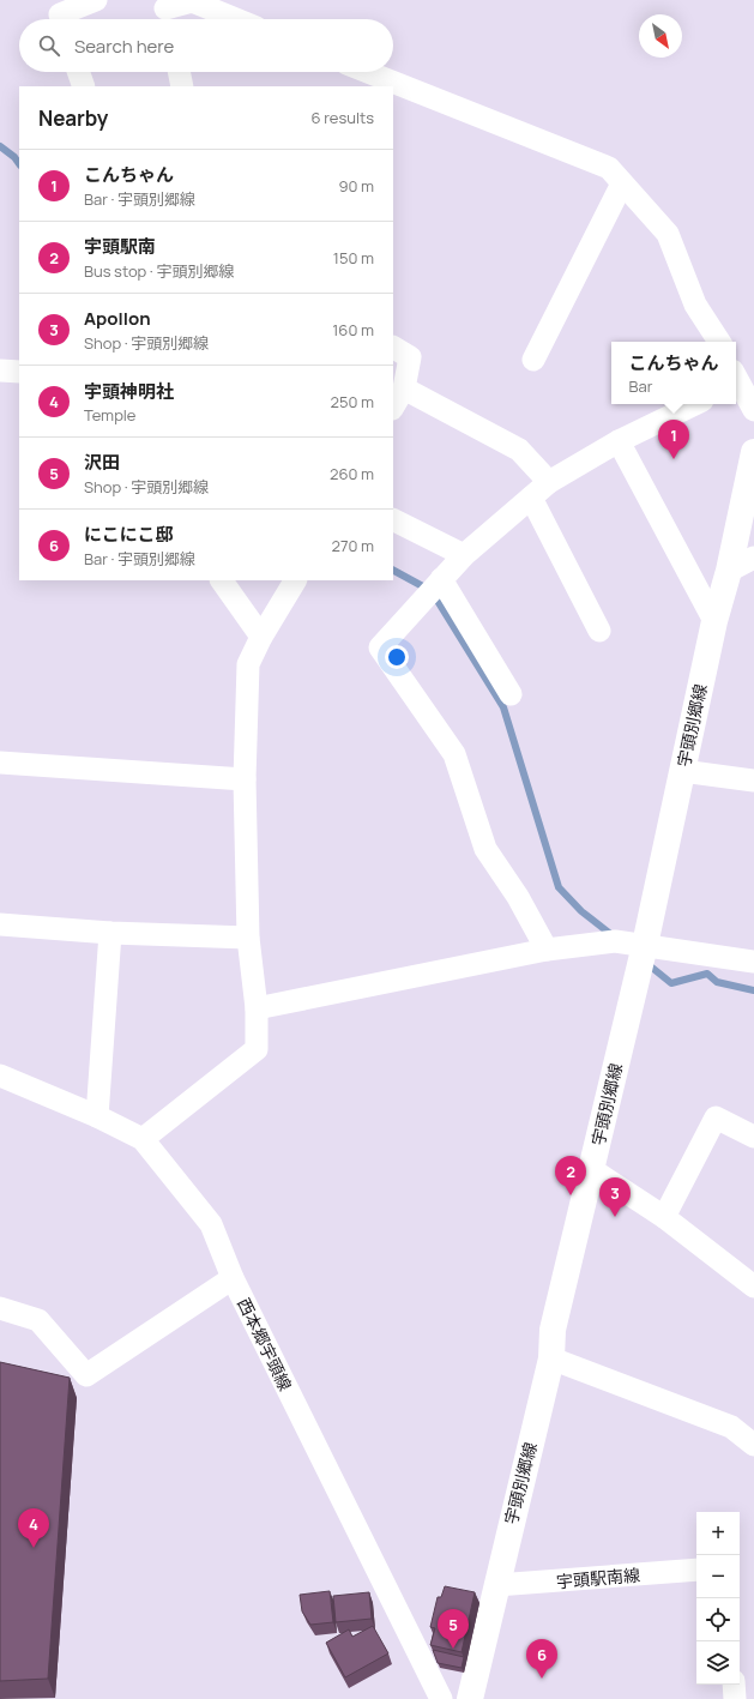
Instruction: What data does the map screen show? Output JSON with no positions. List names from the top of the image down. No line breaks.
{"streets":{"street":["宇頭別郷線","西本郷宇頭線","宇頭駅南線"]},"crossings":[["宇頭別郷線","宇頭駅南線"]],"north":"bottom right","page":{"search":"Search here","heading":["Nearby","6 results"],"list":[{"mark":"1","name":"こんちゃん","note":"Bar · 宇頭別郷線","value":"90 m"},{"mark":"2","name":"宇頭駅南","note":"Bus stop · 宇頭別郷線","value":"150 m"},{"mark":"3","name":"Apollon","note":"Shop · 宇頭別郷線","value":"160 m"},{"mark":"4","name":"宇頭神明社","note":"Temple","value":"250 m"},{"mark":"5","name":"沢田","note":"Shop · 宇頭別郷線","value":"260 m"},{"mark":"6","name":"にこにこ邸","note":"Bar · 宇頭別郷線","value":"270 m"}],"popup":["こんちゃん","Bar"],"pins":["1","2","3","4","5","6"],"map_buttons":["+","−"]}}
